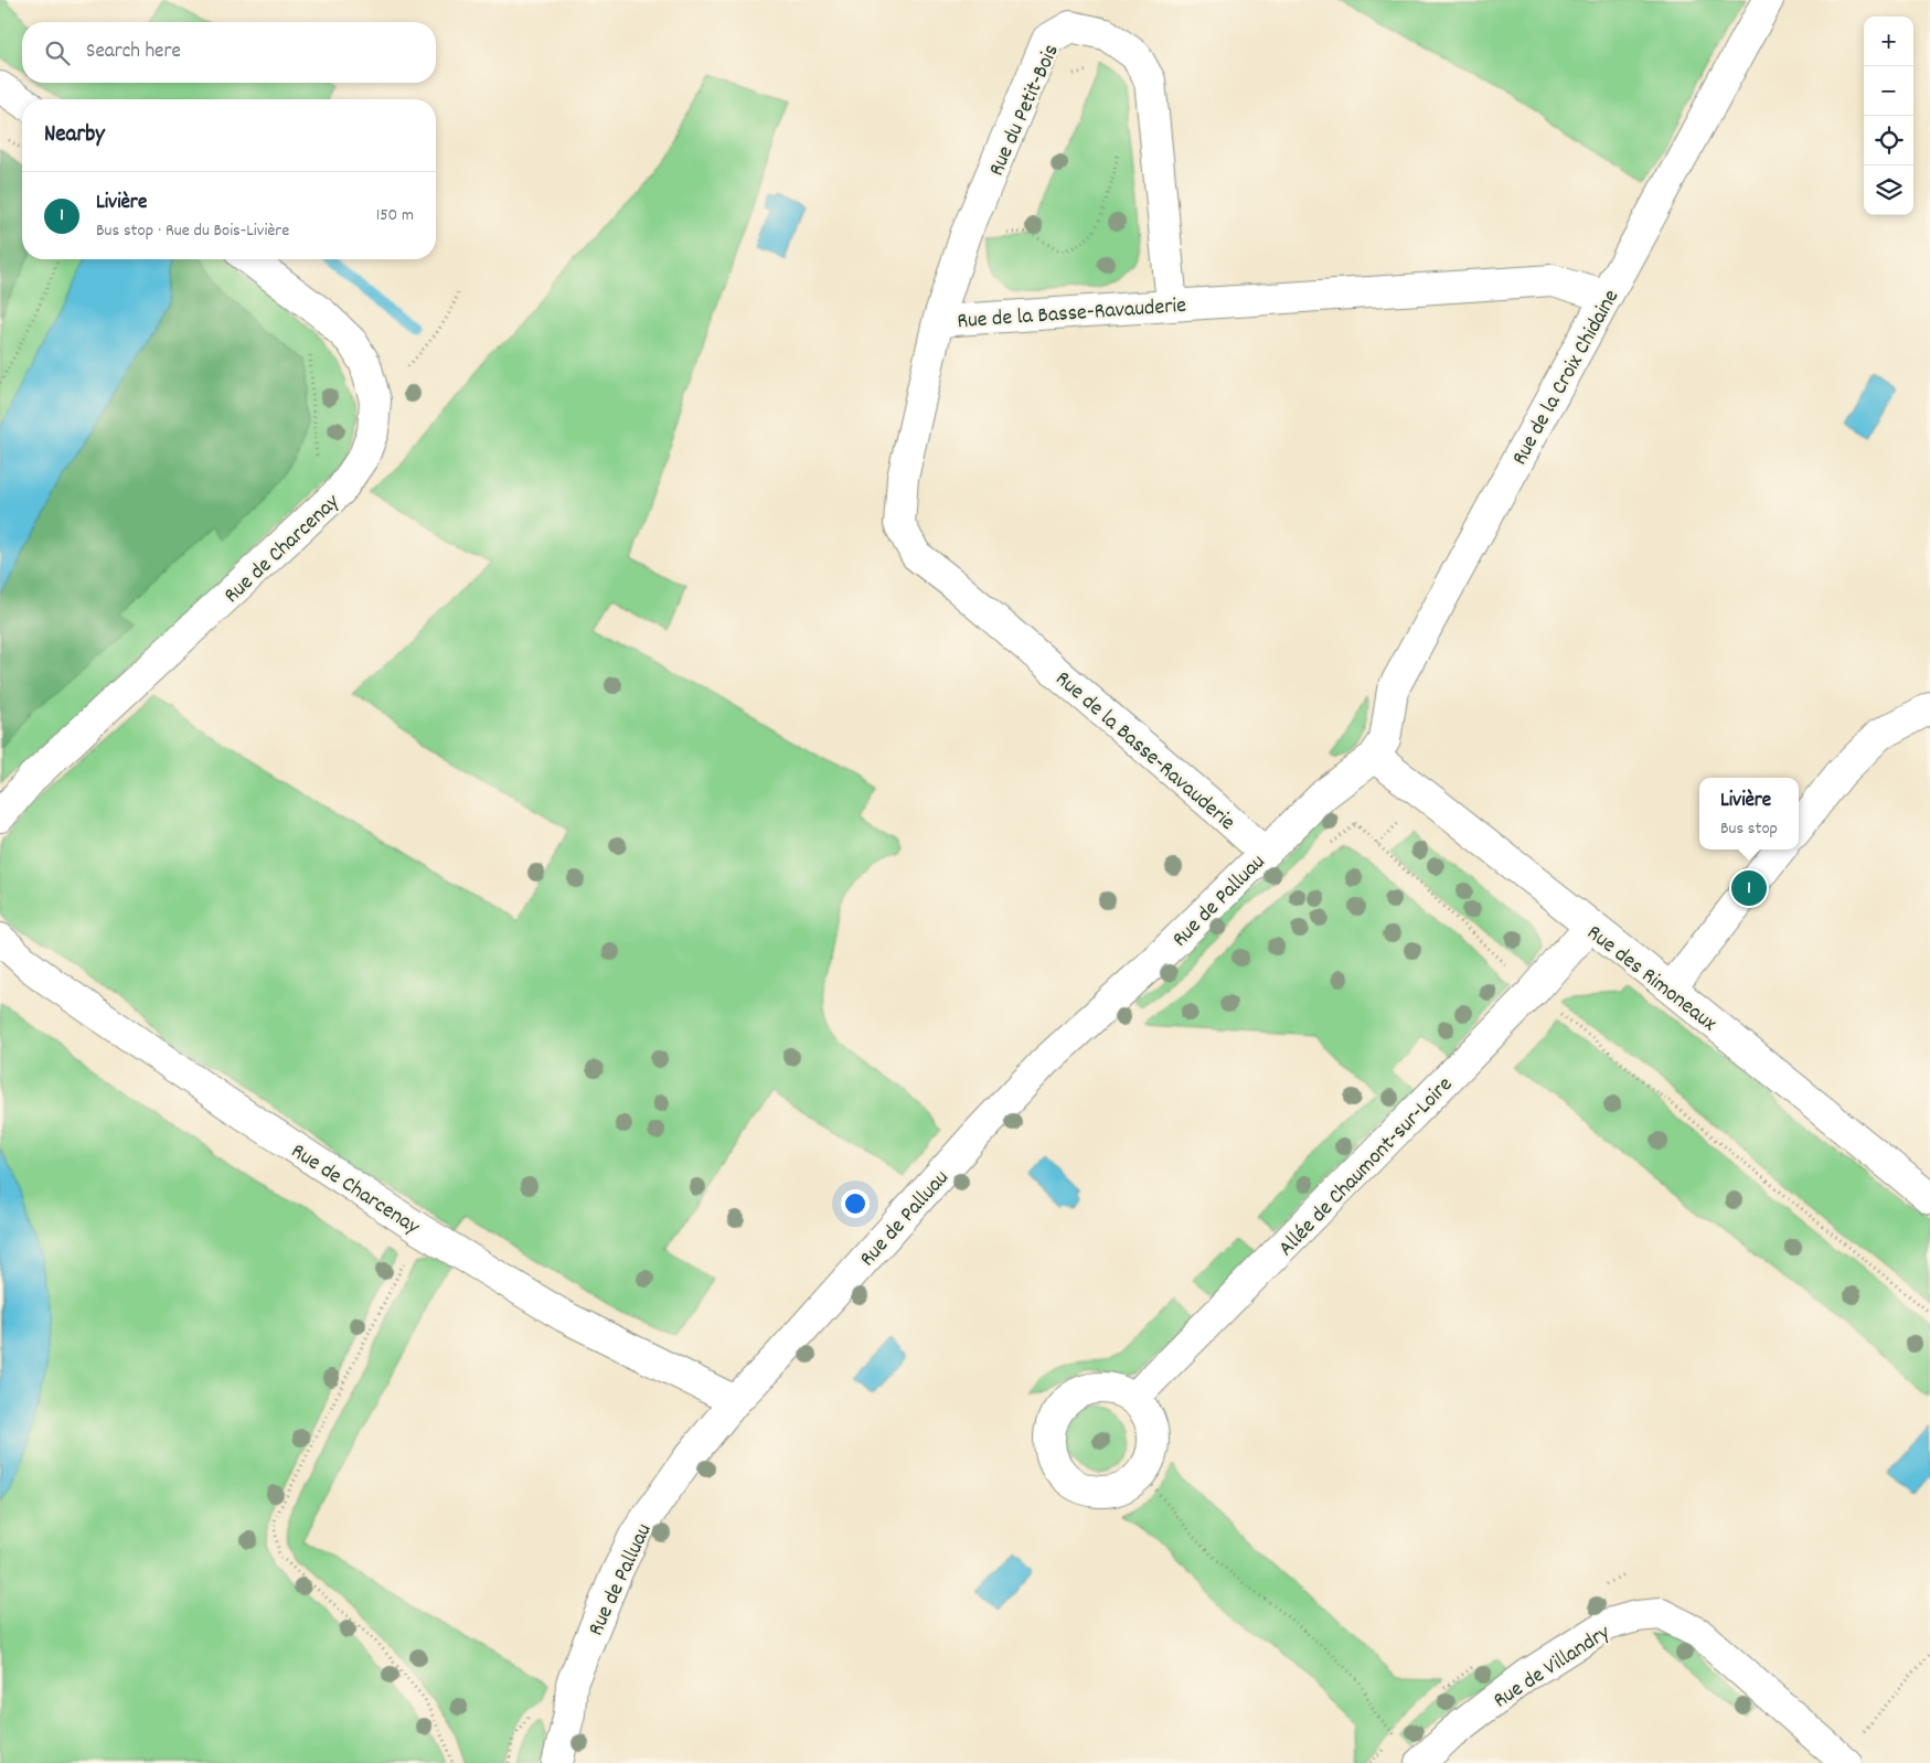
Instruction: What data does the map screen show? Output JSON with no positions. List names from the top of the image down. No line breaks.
{"streets":{"street":["Rue du Petit-Bois","Rue de la Basse-Ravauderie","Rue de la Croix Chidaine","Rue de Charcenay","Rue de Palluau","Rue des Rimoneaux","Allée de Chaumont-sur-Loire","Rue de Villandry"]},"crossings":[["Rue du Petit-Bois","Rue de la Basse-Ravauderie"],["Rue de la Basse-Ravauderie","Rue de la Croix Chidaine"],["Rue de la Basse-Ravauderie","Rue de Palluau"],["Rue de la Croix Chidaine","Rue de Palluau"],["Rue de la Croix Chidaine","Rue des Rimoneaux"],["Rue de Charcenay","Rue de Palluau"],["Rue de Palluau","Rue des Rimoneaux"],["Rue des Rimoneaux","Allée de Chaumont-sur-Loire"]],"page":{"map_buttons":["+","−"],"search":"Search here","heading":"Nearby","list":[{"mark":"1","name":"Livière","note":"Bus stop · Rue du Bois-Livière","value":"150 m"}],"popup":["Livière","Bus stop"],"pins":"1"}}
